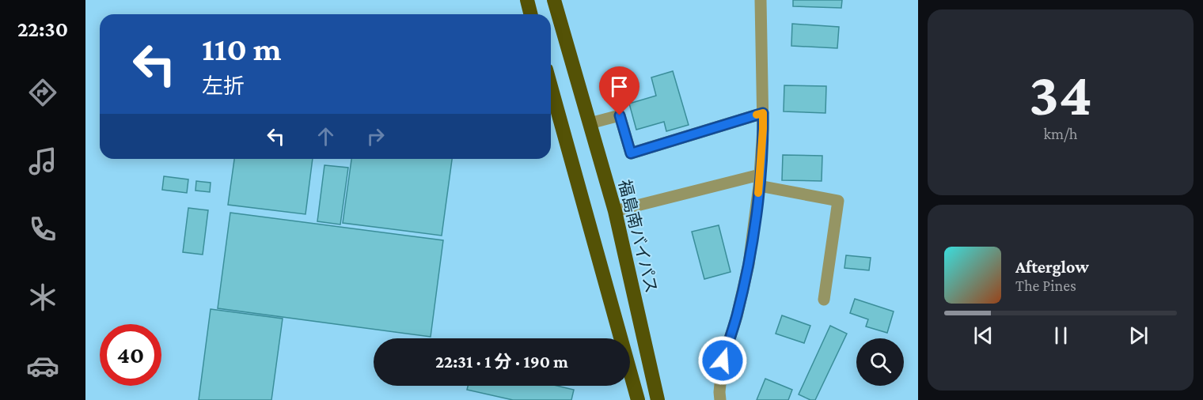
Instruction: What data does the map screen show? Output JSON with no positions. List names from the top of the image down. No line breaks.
{"streets":{"highway":["福島南バイパス"]},"page":{"tabs":"22:30","tile":["34","km/h"],"turn":["110 m","左折"],"song":["Afterglow","The Pines"],"limit":"40","trip":"22:31 · 1 分 · 190 m"}}
